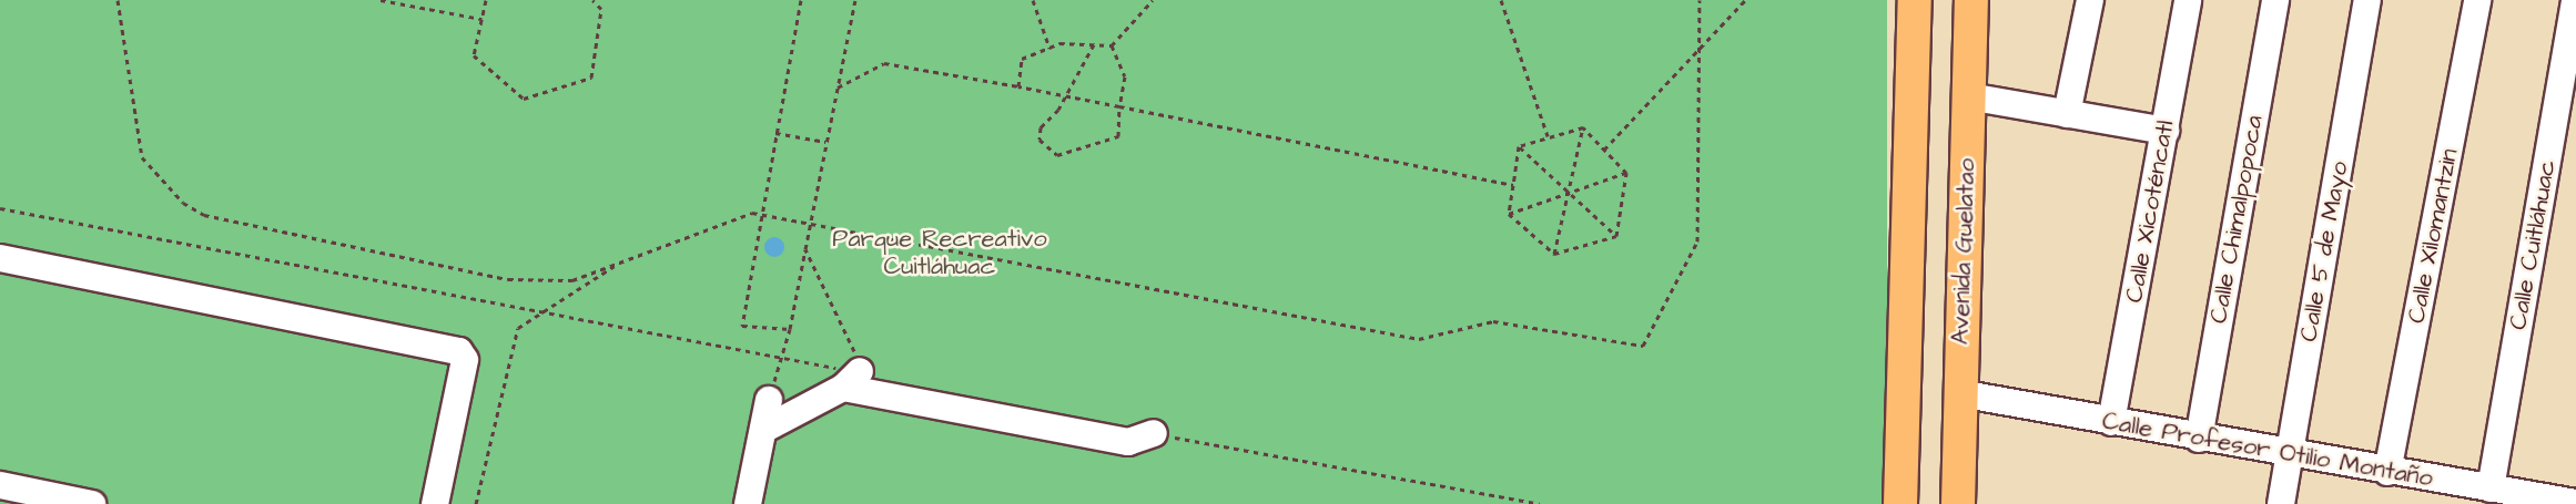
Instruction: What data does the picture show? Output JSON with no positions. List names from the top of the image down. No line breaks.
{"streets":{"main road":["Avenida Guelatao"],"street":["Calle Xicoténcatl","Calle Chimalpopoca","Calle Xilomantzin","Calle Cuitláhuac","Calle 5 de Mayo","Calle Profesor Otilio Montaño"]},"crossings":[["Calle Xicoténcatl","Calle Profesor Otilio Montaño"],["Calle Chimalpopoca","Calle Profesor Otilio Montaño"],["Calle Xilomantzin","Calle Profesor Otilio Montaño"],["Calle Cuitláhuac","Calle Profesor Otilio Montaño"],["Avenida Guelatao","Calle Profesor Otilio Montaño"],["Calle 5 de Mayo","Calle Profesor Otilio Montaño"]],"parks":["Parque Recreativo Cuitláhuac"]}
